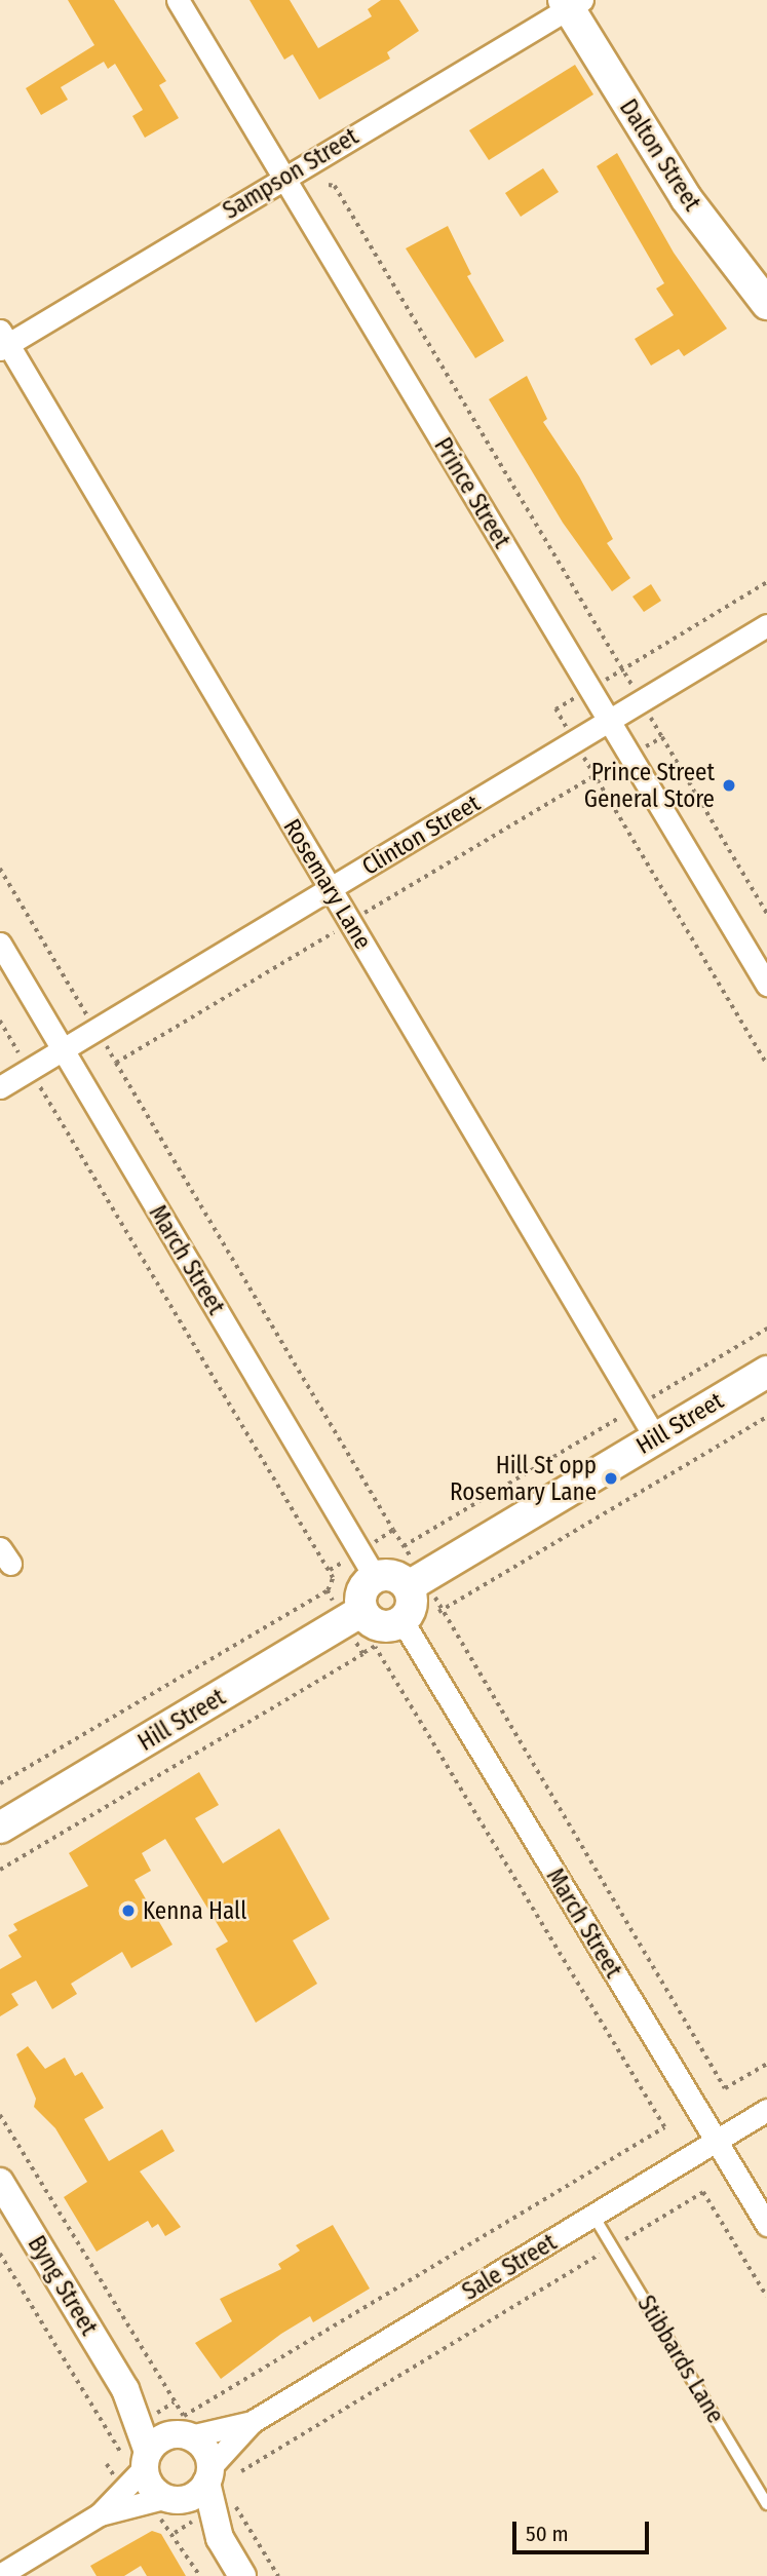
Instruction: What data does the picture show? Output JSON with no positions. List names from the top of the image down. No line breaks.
{"streets":{"main road":["Dalton Street","Hill Street"],"street":["Sampson Street","Prince Street","Clinton Street","Rosemary Lane","March Street","Sale Street","Byng Street"],"lane":["Stibbards Lane"]},"crossings":[["Dalton Street","Sampson Street"],["Sampson Street","Prince Street"],["Sampson Street","Rosemary Lane"],["Prince Street","Clinton Street"],["Clinton Street","Rosemary Lane"],["Clinton Street","March Street"],["Rosemary Lane","Hill Street"],["March Street","Sale Street"],["Sale Street","Byng Street"],["Sale Street","Stibbards Lane"]],"places":["Prince Street General Store","Hill St opp Rosemary Lane","Kenna Hall"],"scale_bar":"50 m"}
